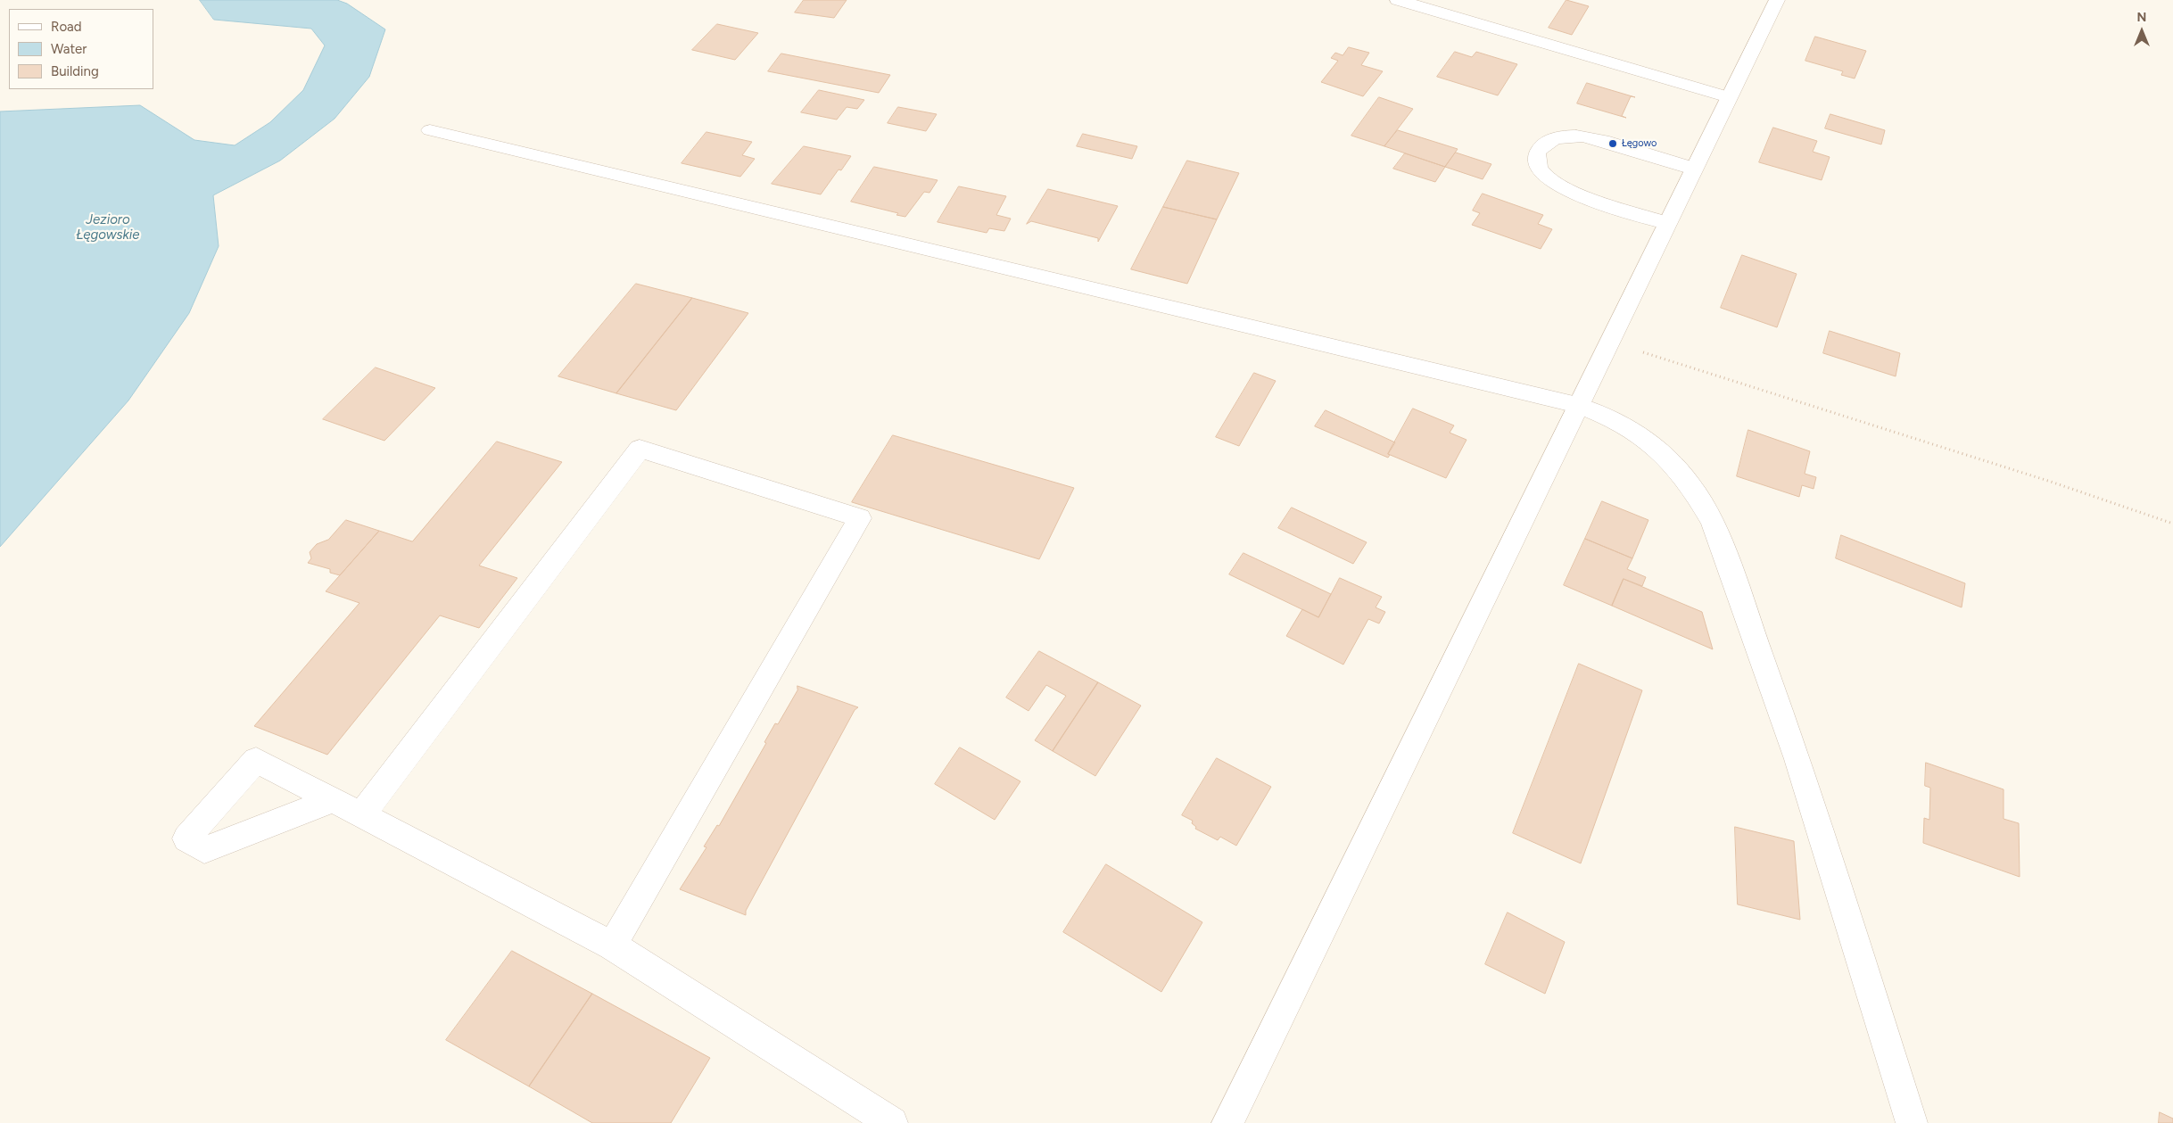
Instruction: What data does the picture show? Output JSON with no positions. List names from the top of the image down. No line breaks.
{"water":["Jezioro Łęgowskie"],"places":["Łęgowo"],"legend":["Road","Water","Building"],"north":"top"}
